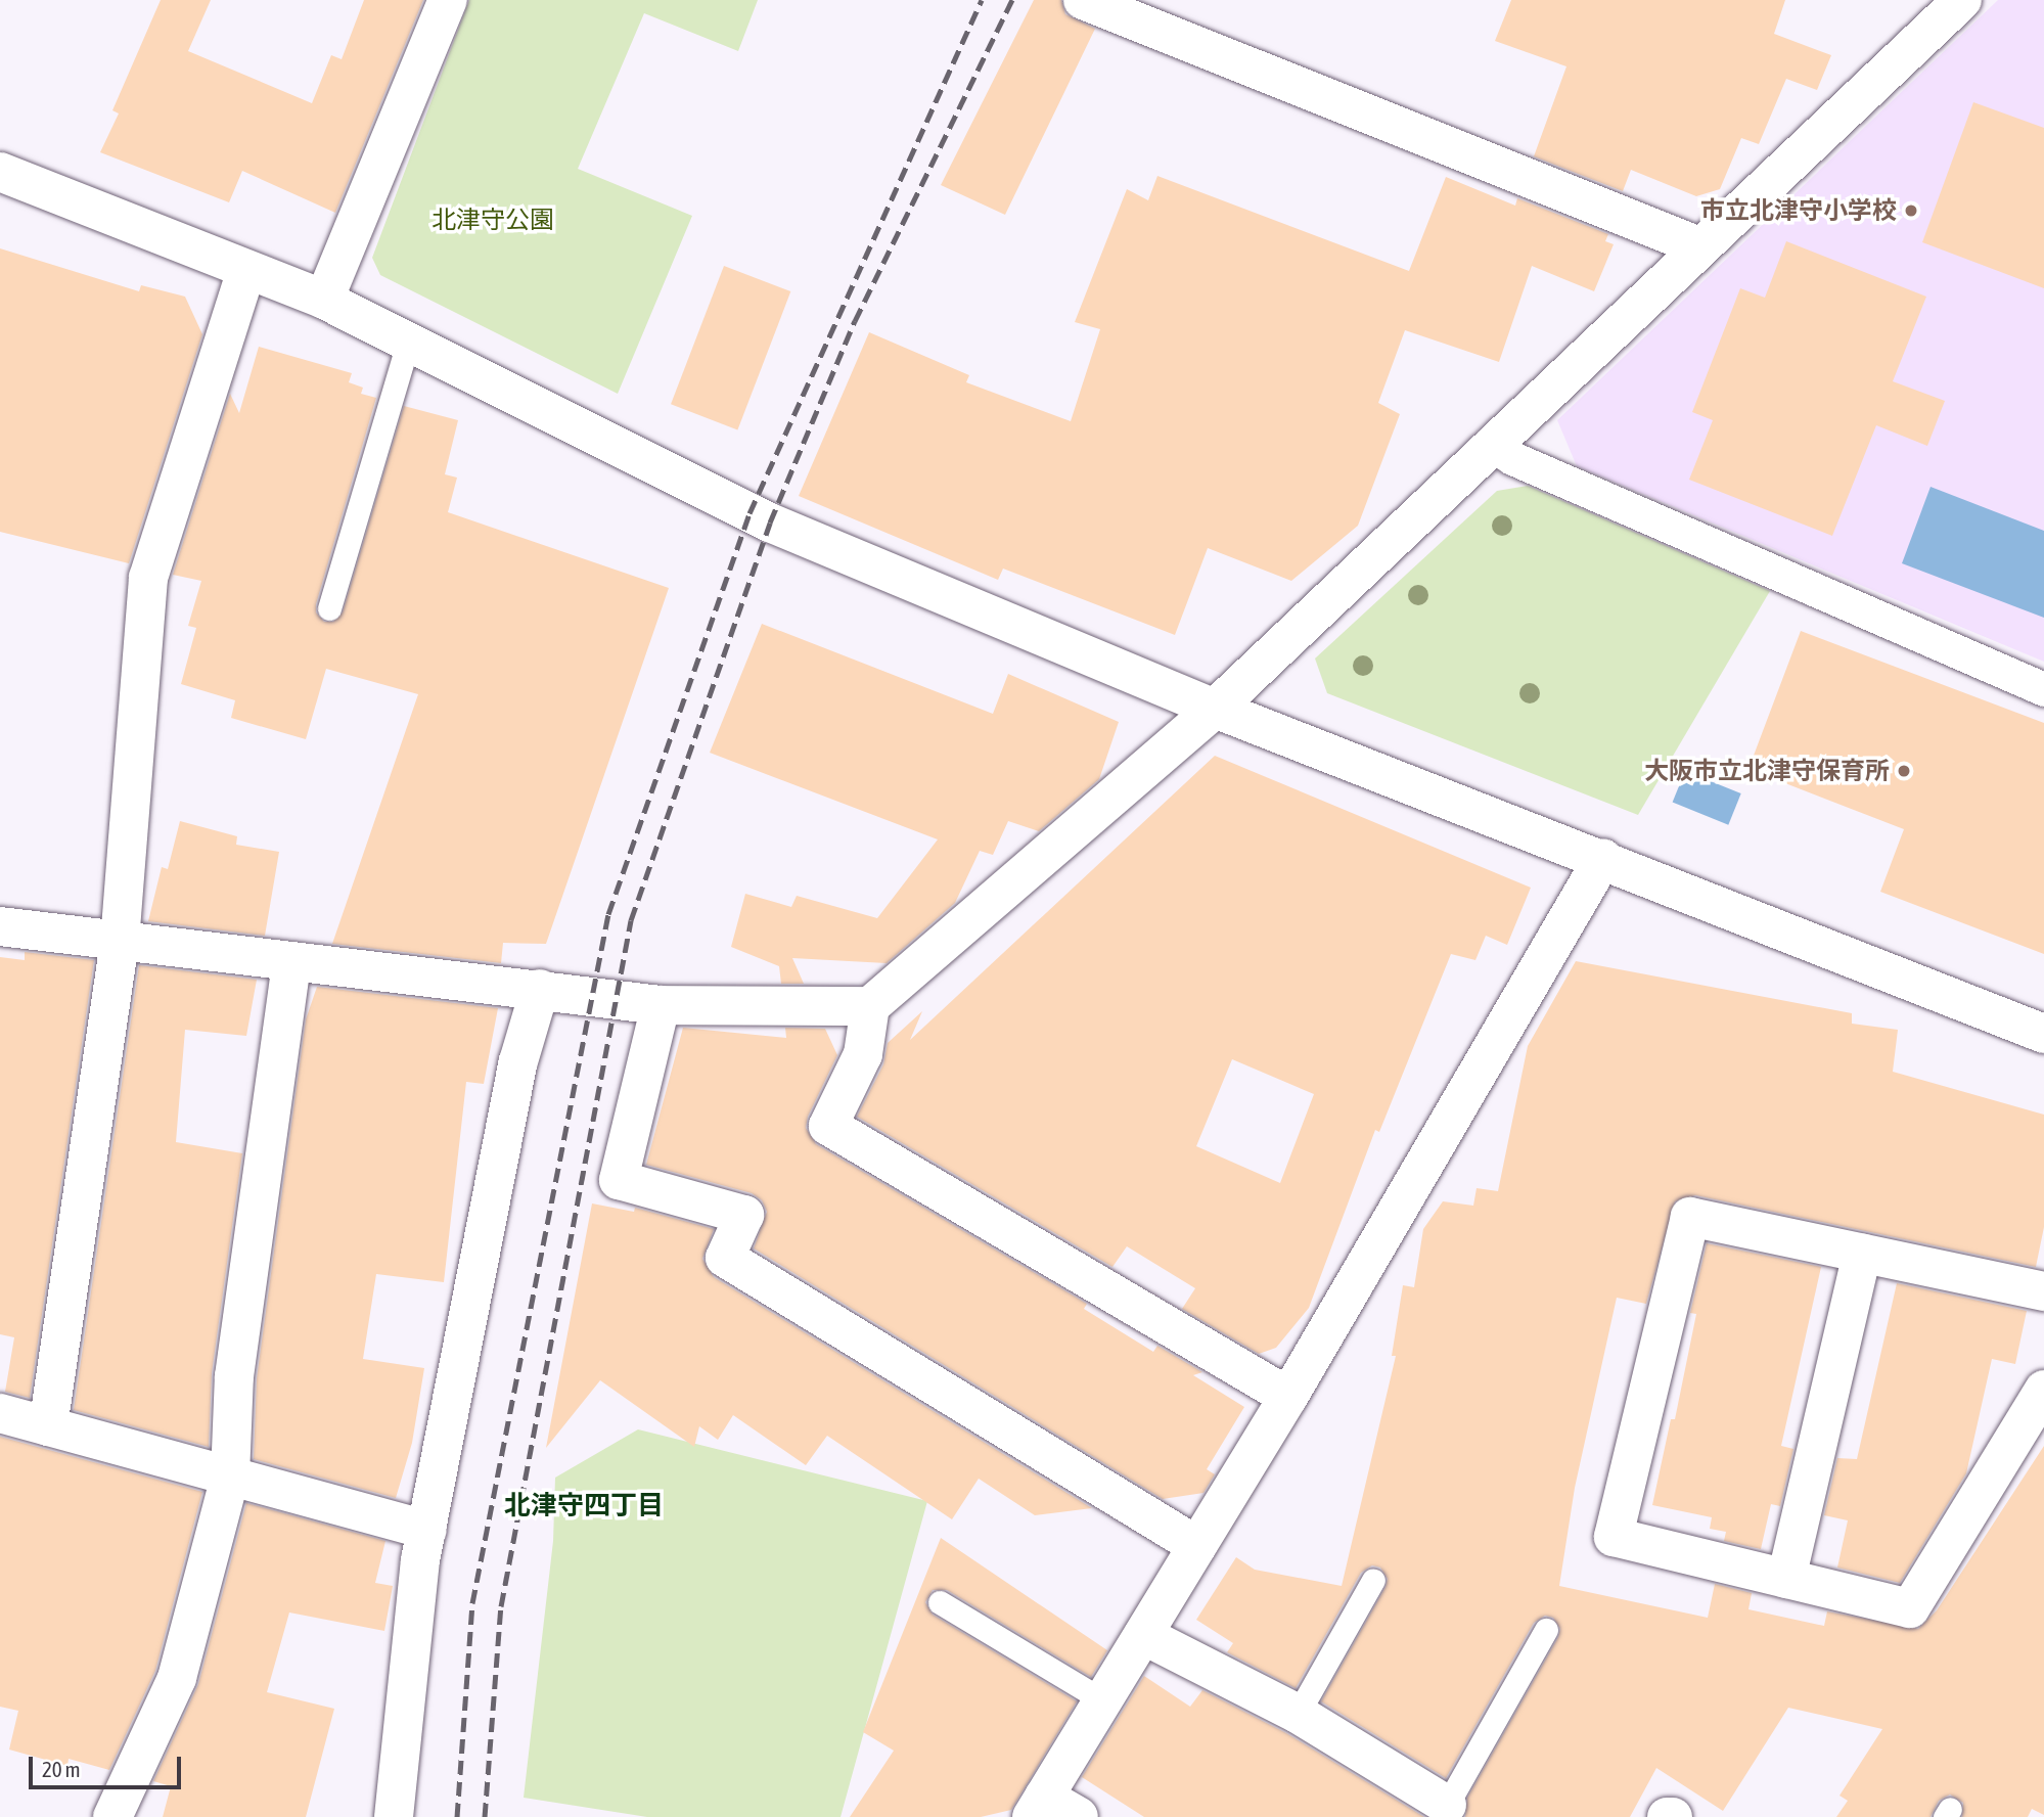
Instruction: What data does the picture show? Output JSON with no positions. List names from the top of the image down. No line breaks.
{"districts":["北津守四丁目"],"parks":["北津守公園"],"places":["市立北津守小学校","大阪市立北津守保育所"],"scale_bar":"20 m"}
